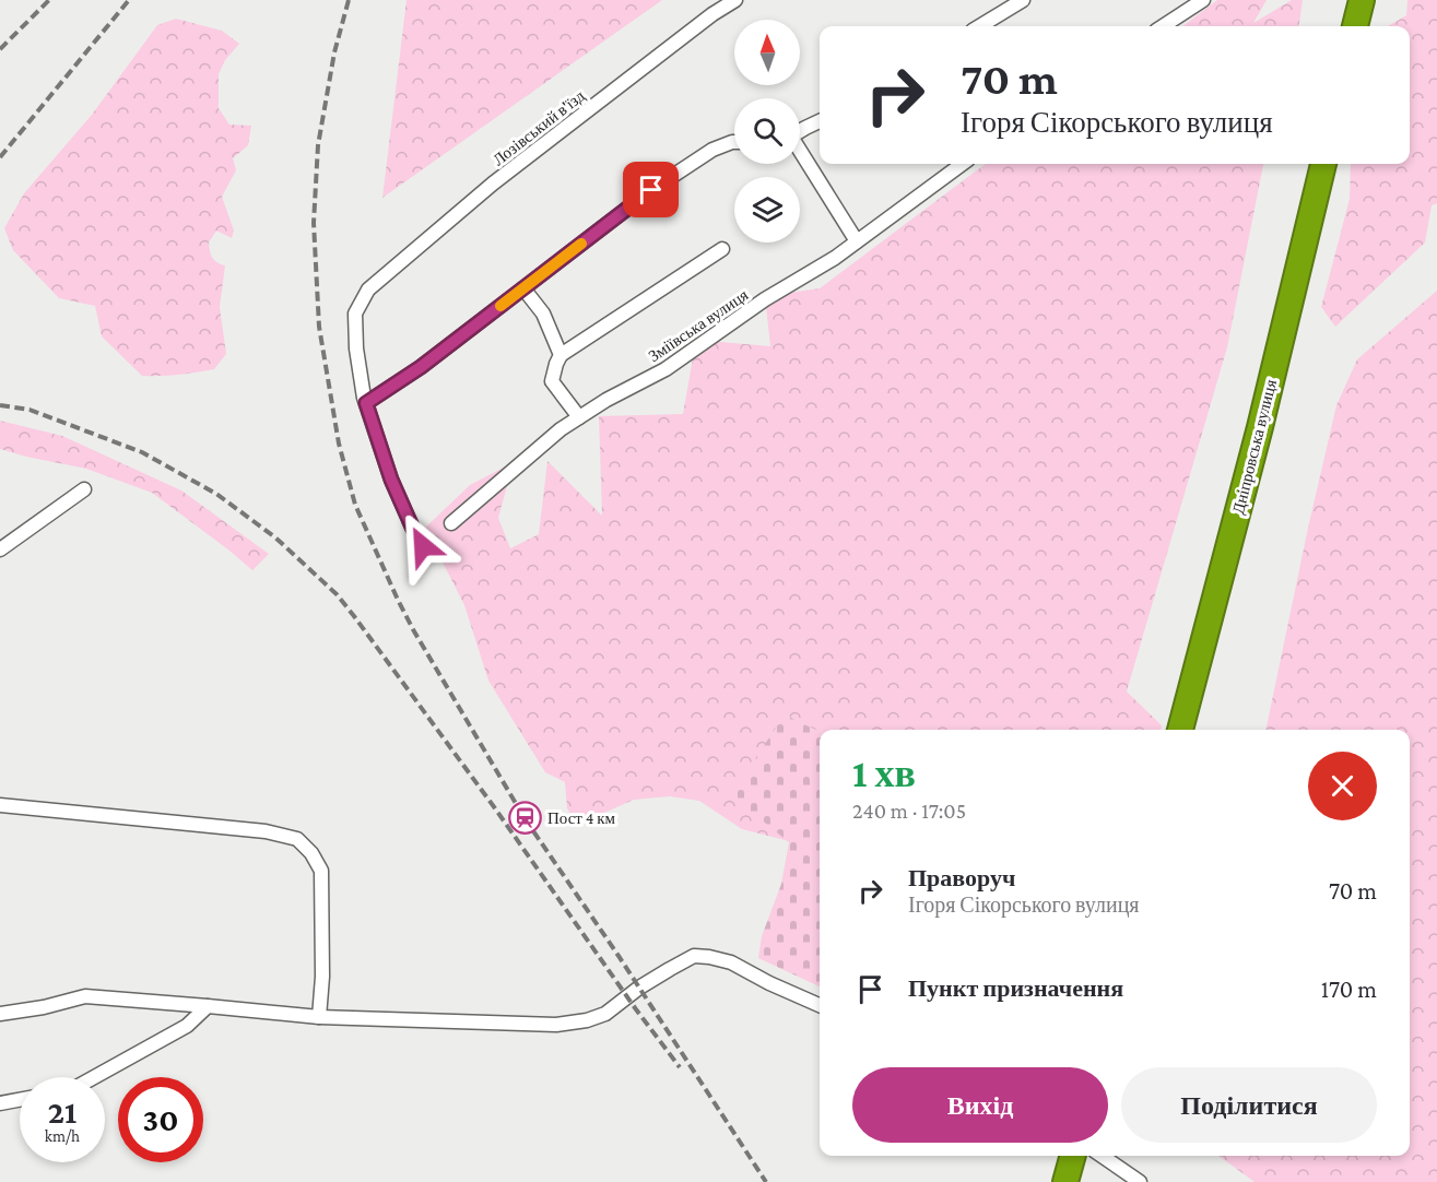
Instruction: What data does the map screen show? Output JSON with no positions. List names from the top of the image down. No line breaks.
{"streets":{"highway":["Дніпровська вулиця"],"street":["Лозівський в'їзд","Зміївська вулиця"]},"places":{"station":["Пост 4 км"]},"north":"top","page":{"turn":["70 m","Ігоря Сікорського вулиця"],"heading":["1 хв","240 m · 17:05"],"list":[{"name":"Праворуч","note":"Ігоря Сікорського вулиця","value":"70 m"},{"name":"Пункт призначення","value":"170 m"}],"buttons":["Вихід","Поділитися"],"speed":"21 km/h","limit":"30"}}
